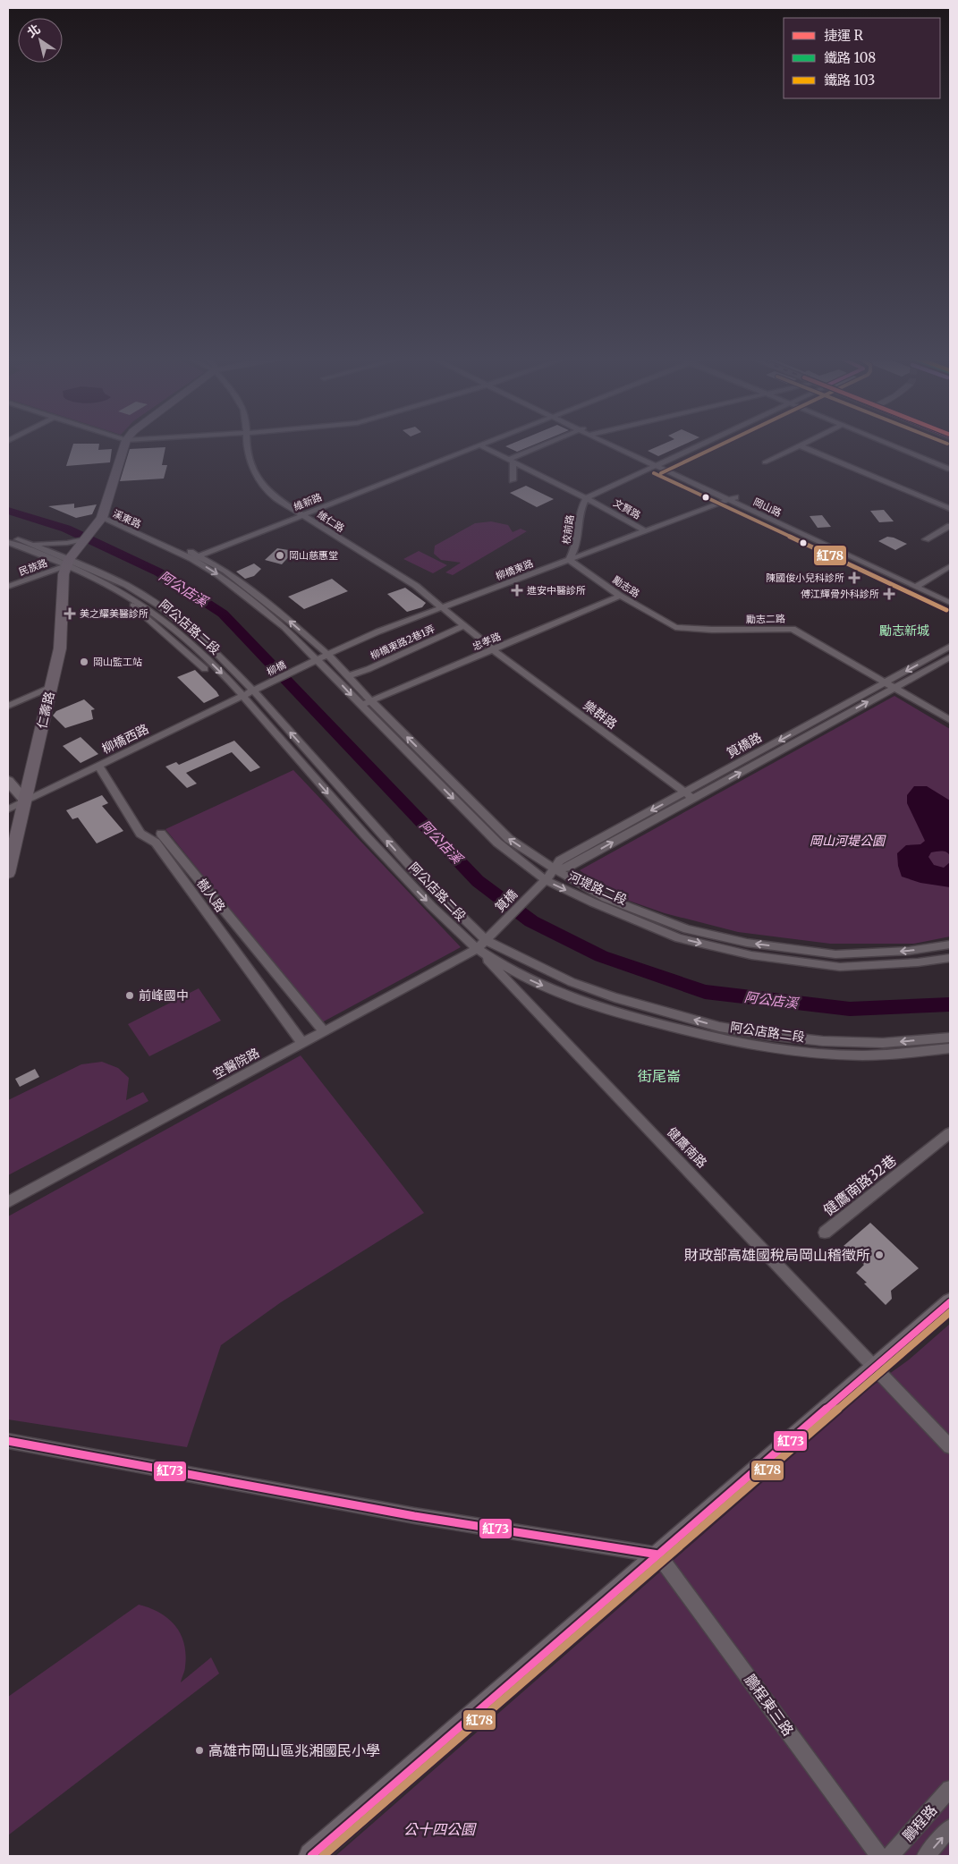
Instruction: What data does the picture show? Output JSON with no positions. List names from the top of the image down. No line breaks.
{"streets":{"main road":["仁壽路"],"street":["維新路","岡山路","文賢路","溪東路","維仁路","校前路","民族路","柳橋東路","勵志路","勵志二路","阿公店路二段","忠孝路","柳橋東路2巷1弄","柳橋","樂群路","柳橋西路","筧橋路","河堤路二段","樹人路","筧橋","空醫院路","健鷹南路","健鷹南路32巷","鵬程東三路","鵬程路"]},"crossings":[["維新路","文賢路"],["維新路","溪東路"],["維新路","維仁路"],["岡山路","柳橋東路"],["文賢路","校前路"],["文賢路","柳橋東路"],["溪東路","柳橋東路"],["溪東路","柳橋"],["溪東路","河堤路二段"],["維仁路","柳橋東路"],["維仁路","柳橋東路2巷1弄"],["維仁路","樂群路"],["校前路","柳橋東路"],["校前路","勵志路"],["民族路","阿公店路二段"],["民族路","仁壽路"],["柳橋東路","勵志路"],["柳橋東路","柳橋"],["柳橋東路","河堤路二段"],["勵志路","勵志二路"],["勵志路","忠孝路"],["勵志二路","筧橋路"],["阿公店路二段","柳橋"],["阿公店路二段","仁壽路"],["阿公店路二段","柳橋西路"],["阿公店路二段","筧橋"],["阿公店路二段","空醫院路"],["阿公店路二段","健鷹南路"],["忠孝路","樂群路"],["忠孝路","河堤路二段"],["柳橋東路2巷1弄","樂群路"],["柳橋東路2巷1弄","河堤路二段"],["柳橋","柳橋西路"],["柳橋","河堤路二段"],["仁壽路","柳橋西路"],["樂群路","筧橋路"],["柳橋西路","樹人路"],["筧橋路","河堤路二段"],["筧橋路","筧橋"],["河堤路二段","筧橋"],["樹人路","空醫院路"],["筧橋","空醫院路"],["筧橋","健鷹南路"],["空醫院路","健鷹南路"]],"districts":["勵志新城","街尾崙"],"water":["阿公店溪"],"parks":["岡山河堤公園","公十四公園"],"places":{"other":["岡山慈惠堂","岡山監工站","前峰國中","財政部高雄國稅局岡山稽徵所","高雄市岡山區兆湘國民小學"],"health":["陳國俊小兒科診所","進安中醫診所","傅江輝骨外科診所","美之耀美醫診所"]},"lines":["transit line 紅78","transit line 紅73"],"legend":["捷運 R","鐵路 108","鐵路 103"],"north":"top left"}
